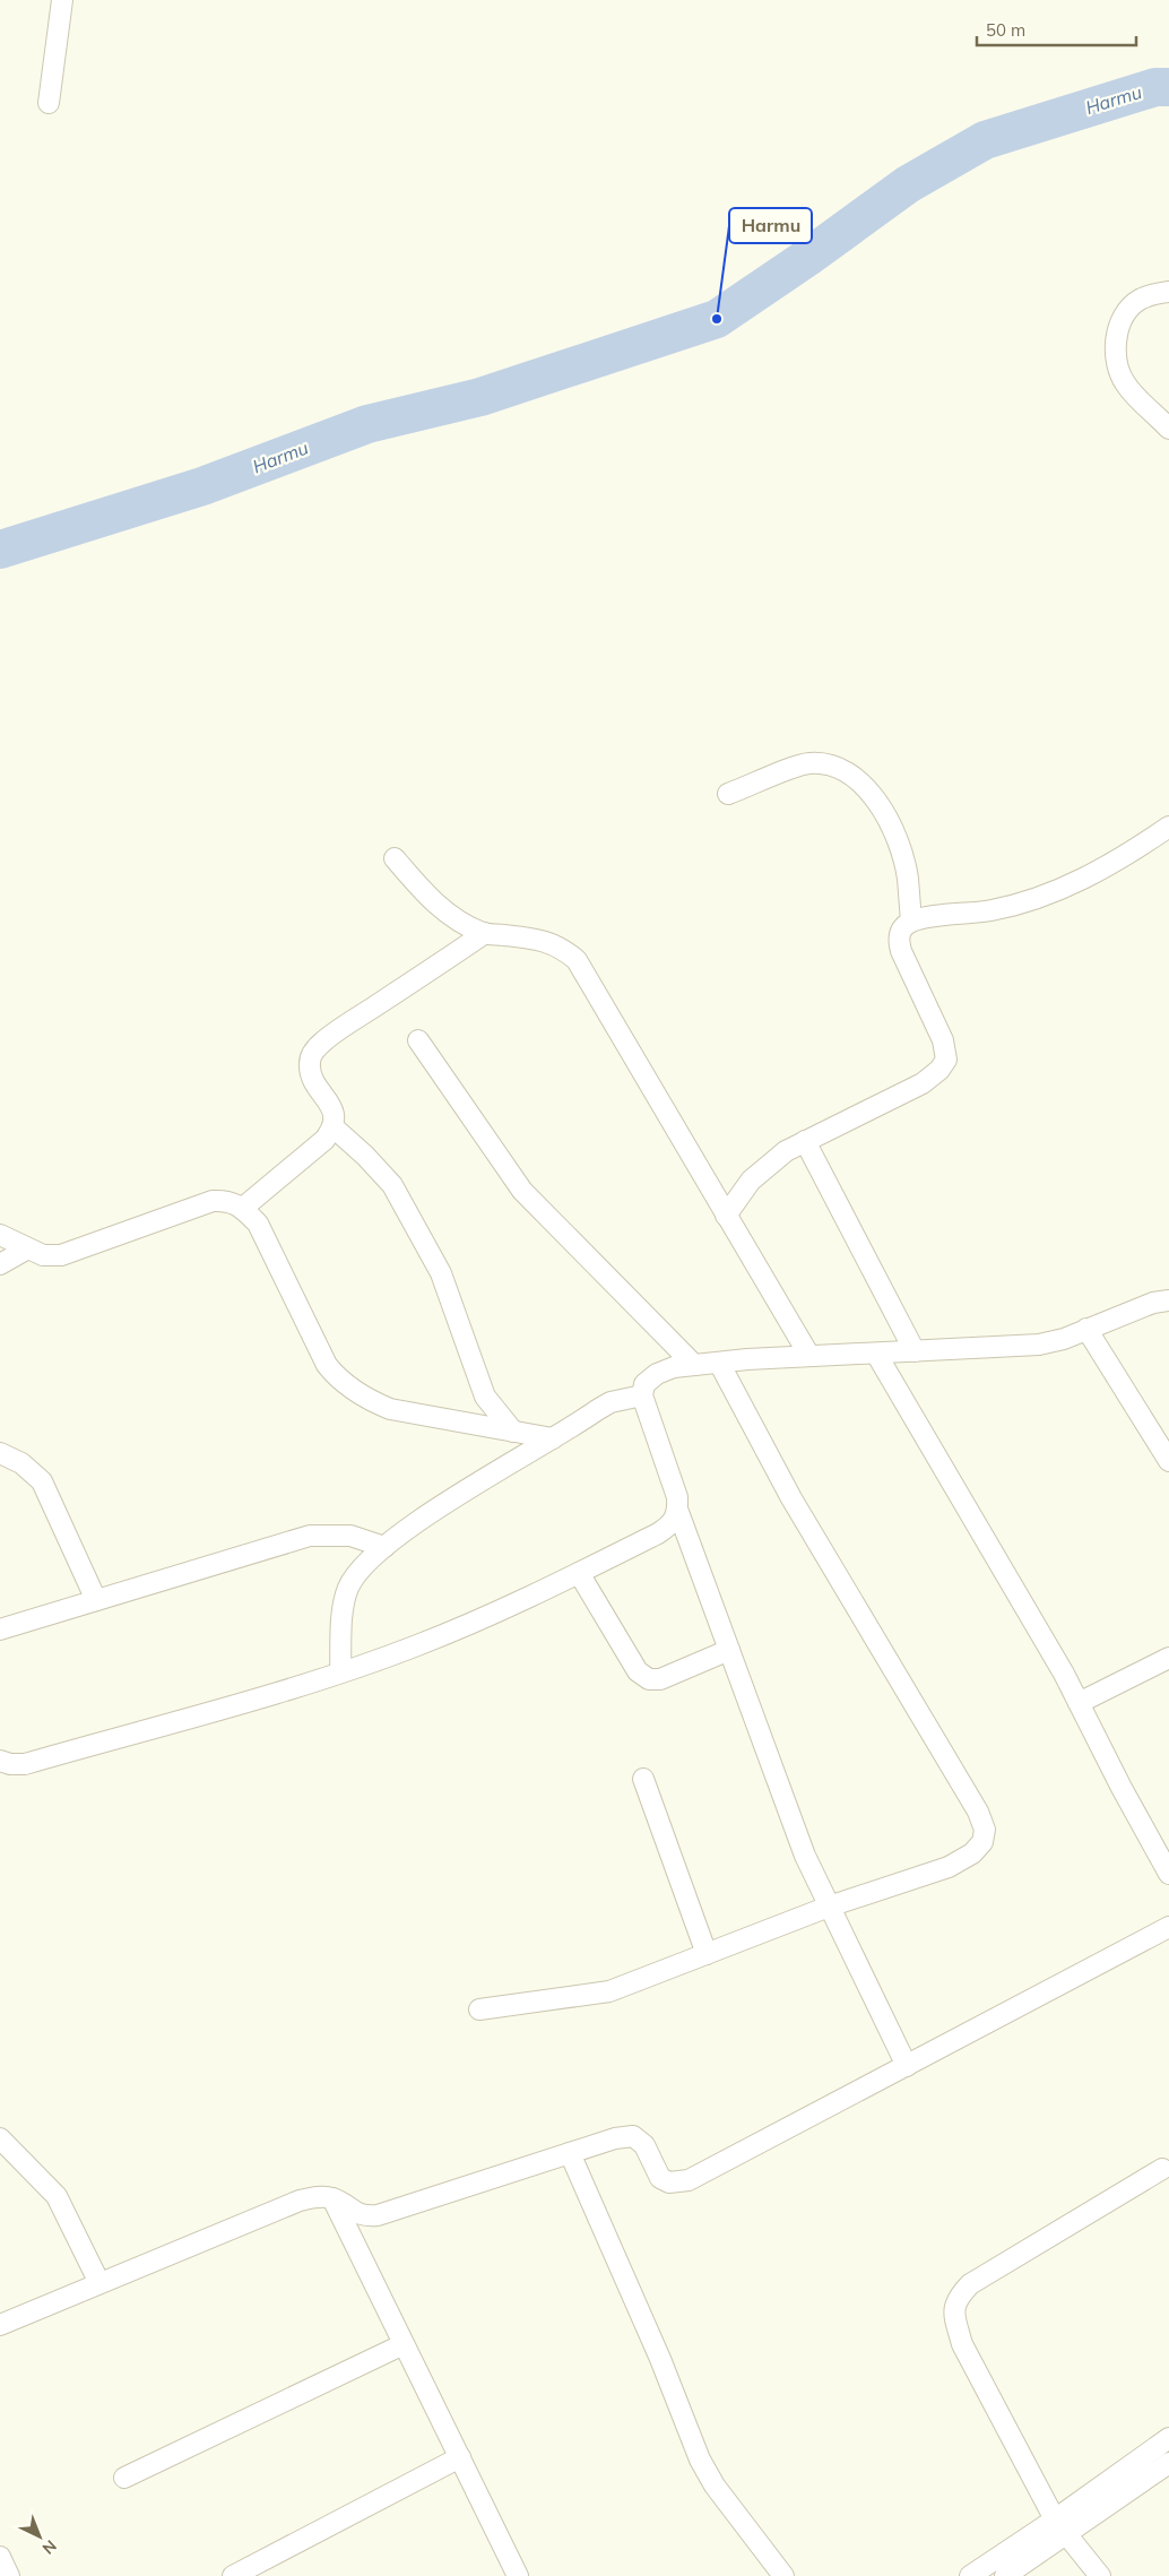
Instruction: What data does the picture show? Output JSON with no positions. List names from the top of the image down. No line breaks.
{"water":["Harmu"],"places":["Harmu"],"scale_bar":"50 m","north":"bottom right"}
